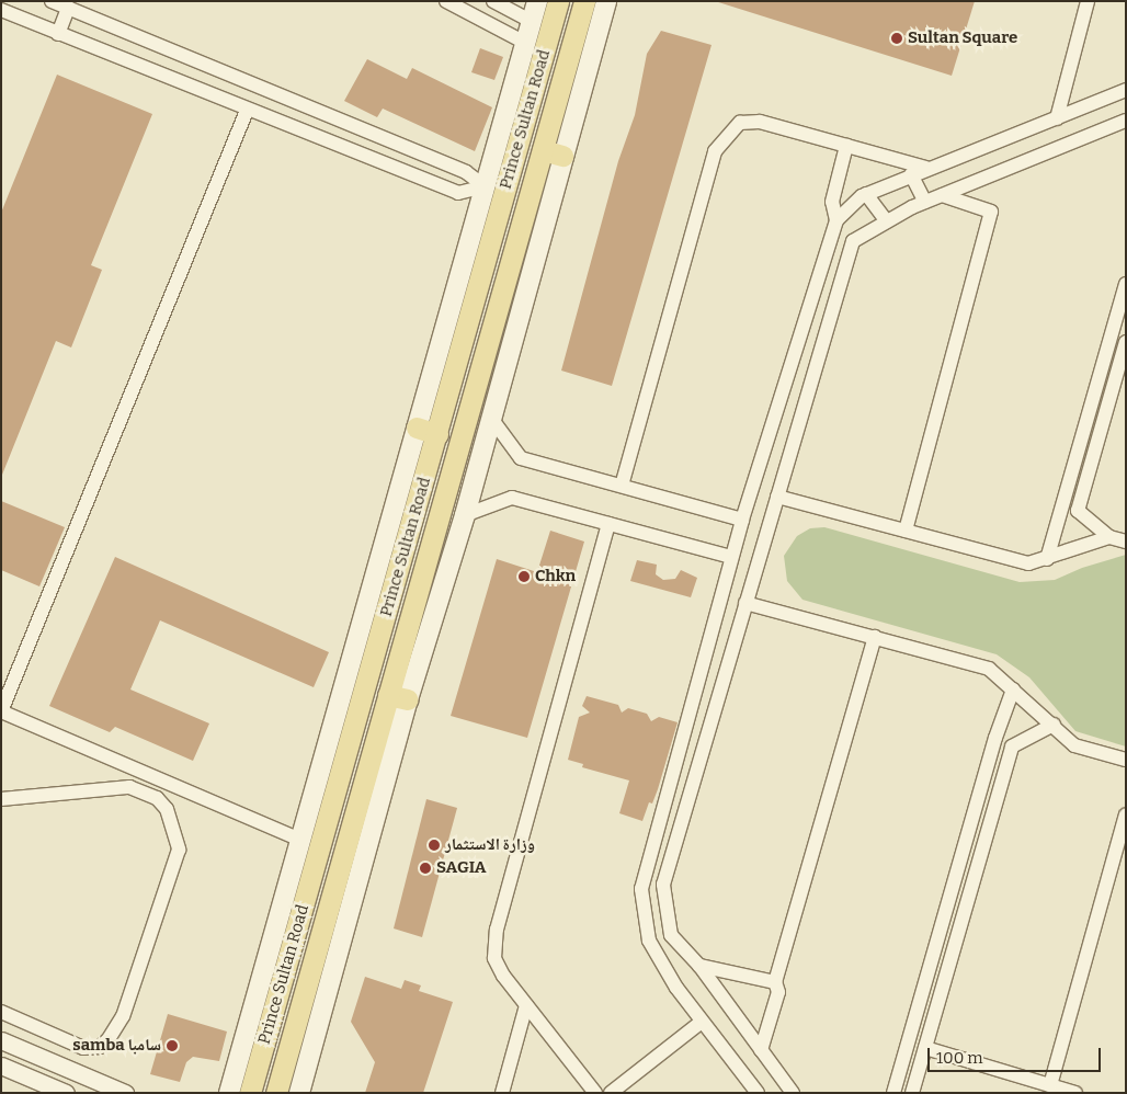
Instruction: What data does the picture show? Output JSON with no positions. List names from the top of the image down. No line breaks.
{"streets":{"main road":["Prince Sultan Road"]},"places":["Sultan Square","Chkn","وزارة الاستثمار","SAGIA","samba سامبا"],"scale_bar":"100 m"}
